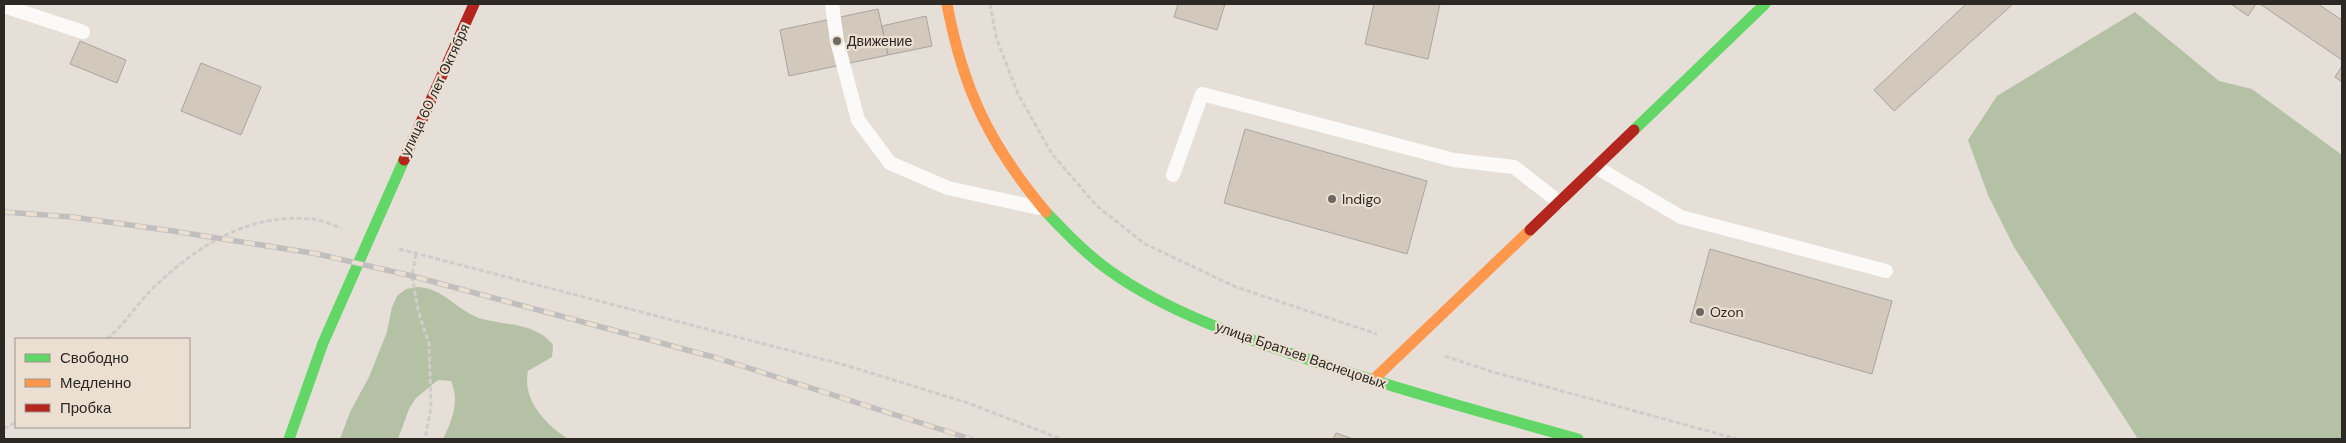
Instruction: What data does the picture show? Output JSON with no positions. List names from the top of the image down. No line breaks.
{"streets":{"main road":["улица 60 лет Октября","улица Братьев Васнецовых"]},"places":["Движение","Indigo","Ozon"],"legend":["Свободно","Медленно","Пробка"]}
